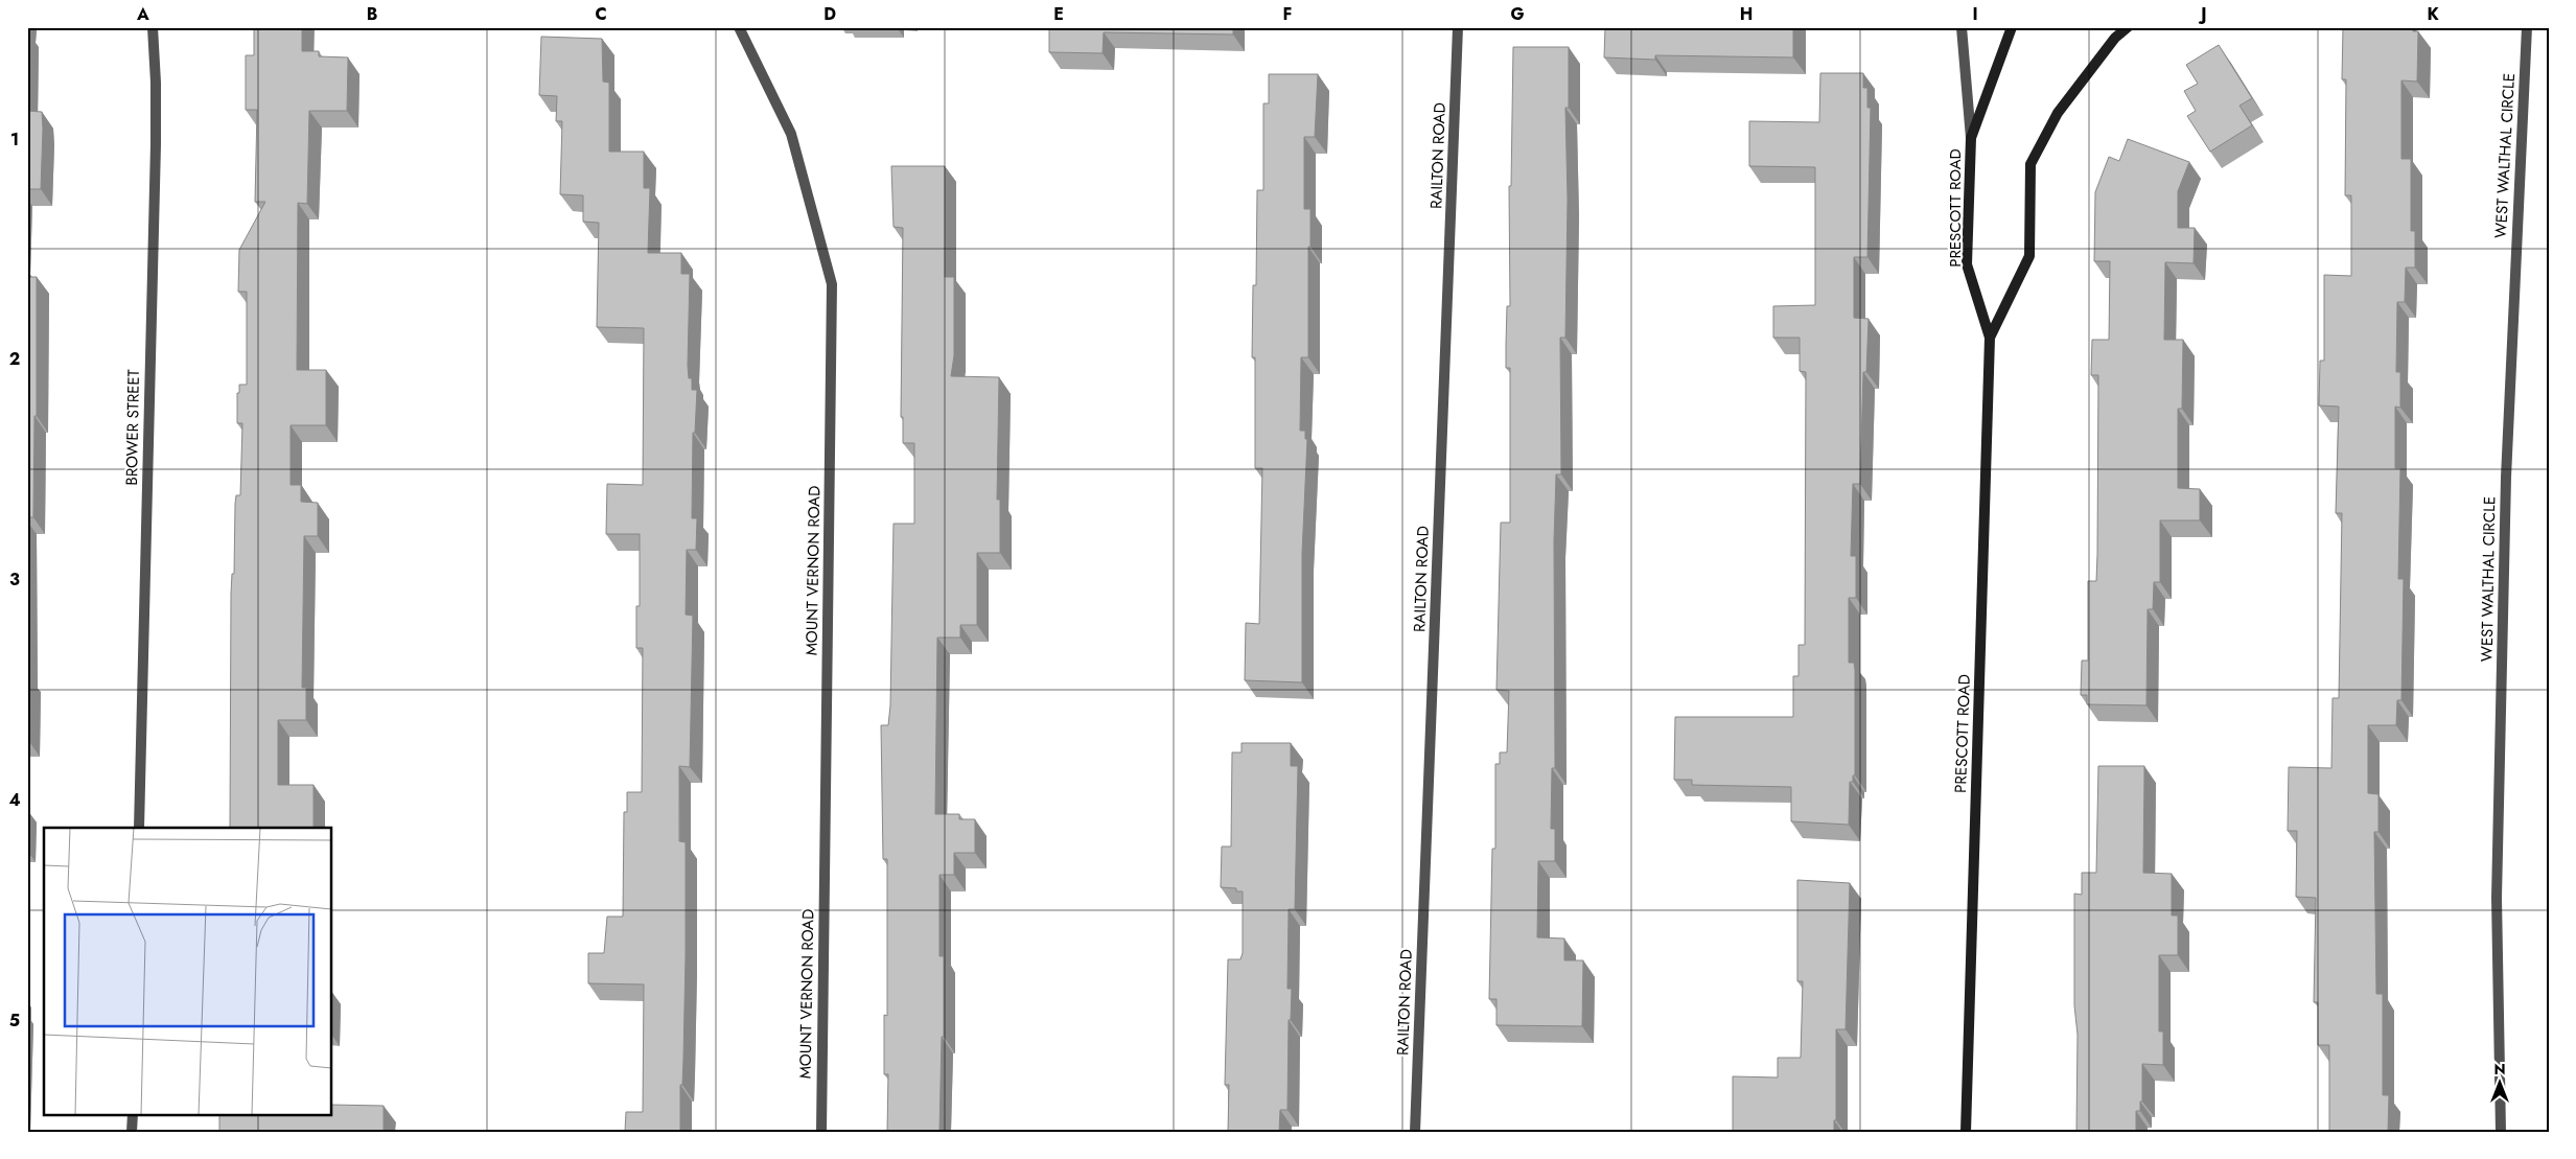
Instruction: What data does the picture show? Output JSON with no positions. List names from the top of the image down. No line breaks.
{"streets":{"main road":["PRESCOTT ROAD"],"street":["RAILTON ROAD","WEST WALTHAL CIRCLE","BROWER STREET","MOUNT VERNON ROAD"]},"north":"top","grid":{"columns":["A","B","C","D","E","F","G","H","I","J","K"],"rows":["1","2","3","4","5"]}}
